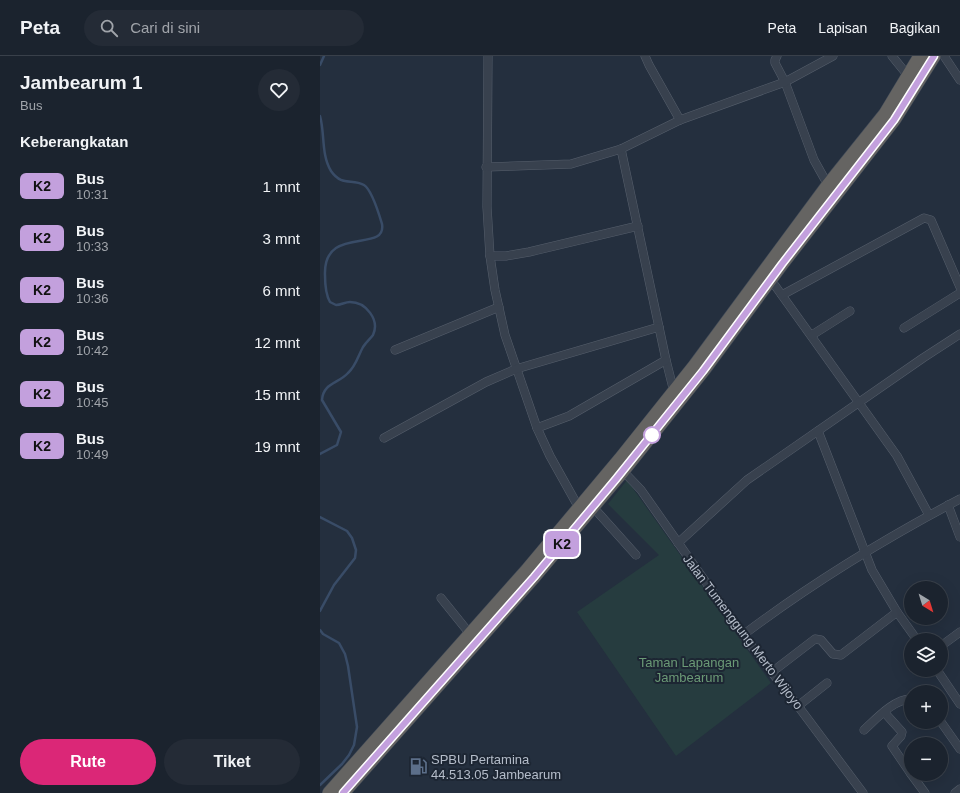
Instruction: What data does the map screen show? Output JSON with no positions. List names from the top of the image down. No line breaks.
{"streets":{"street":["Jalan Tumenggung Merto Wijoyo"]},"parks":["Taman Lapangan Jambearum"],"places":{"fuel station":["SPBU Pertamina 44.513.05 Jambearum"]},"lines":["bus line K2"],"north":"bottom right","page":{"header":"Peta","search":"Cari di sini","nav":["Peta","Lapisan","Bagikan"],"heading":[["Jambearum 1","Bus"],"Keberangkatan"],"on_map":"K2","list":[{"mark":"K2","name":"Bus","note":"10:31","value":"1 mnt"},{"mark":"K2","name":"Bus","note":"10:33","value":"3 mnt"},{"mark":"K2","name":"Bus","note":"10:36","value":"6 mnt"},{"mark":"K2","name":"Bus","note":"10:42","value":"12 mnt"},{"mark":"K2","name":"Bus","note":"10:45","value":"15 mnt"},{"mark":"K2","name":"Bus","note":"10:49","value":"19 mnt"}],"map_buttons":["+","−"],"buttons":["Rute","Tiket"]}}
